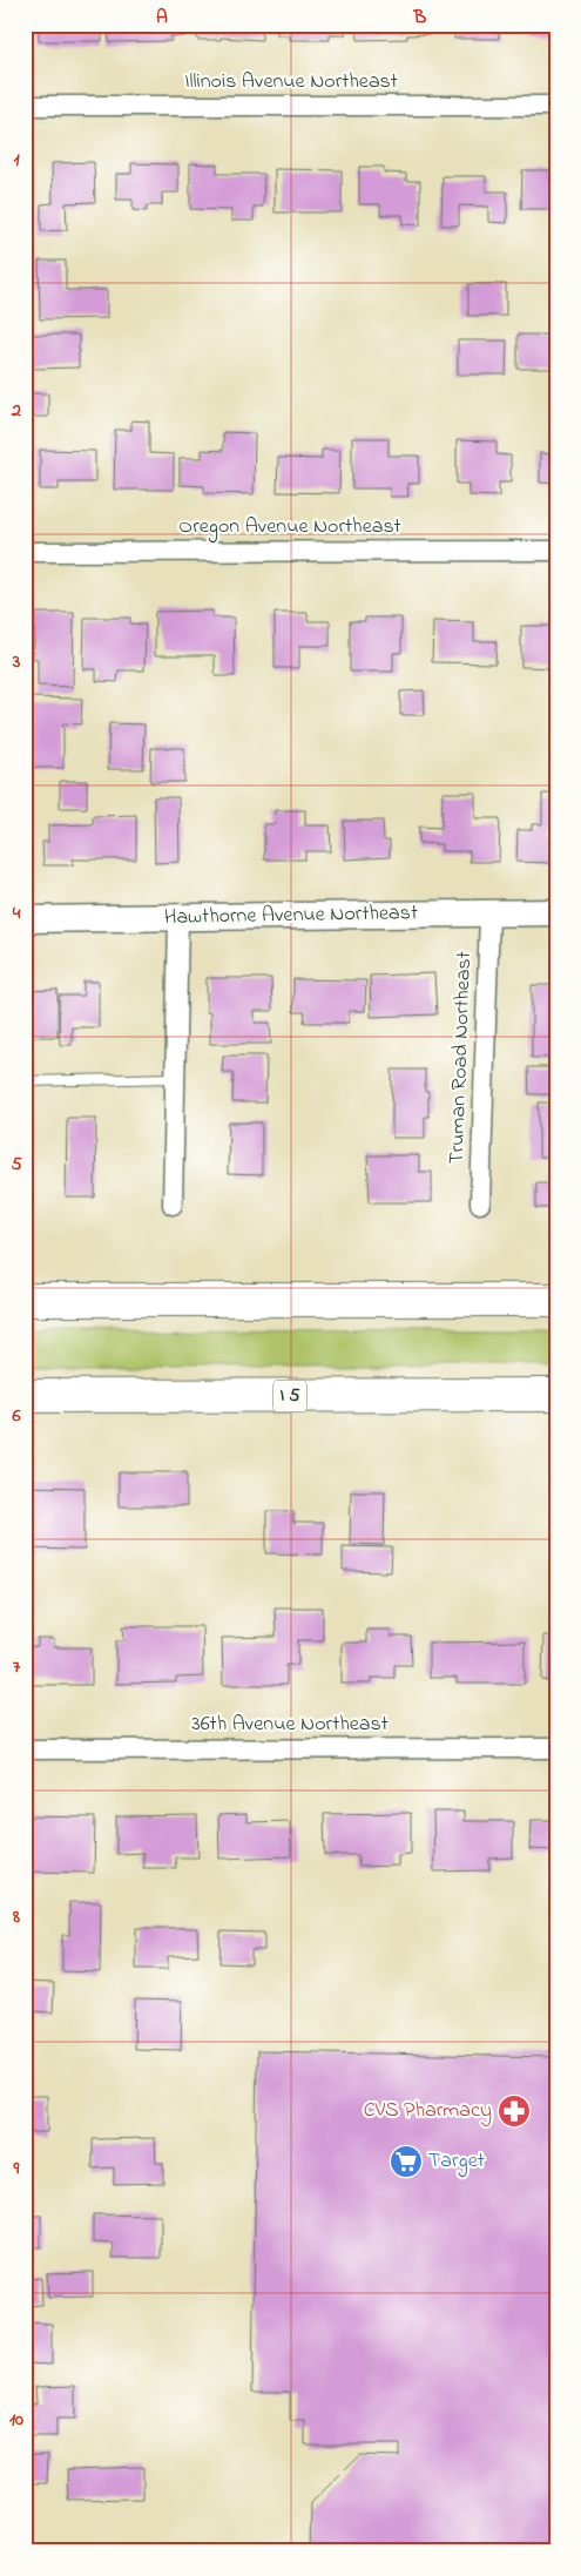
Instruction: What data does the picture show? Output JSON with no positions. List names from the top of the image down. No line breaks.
{"streets":{"highway":["I 5"],"main road":["Hawthorne Avenue Northeast"],"street":["Illinois Avenue Northeast","Oregon Avenue Northeast","Truman Road Northeast","36th Avenue Northeast"]},"crossings":[["Hawthorne Avenue Northeast","Truman Road Northeast"]],"places":{"pharmacy":["CVS Pharmacy"],"supermarket":["Target"]},"grid":{"columns":["A","B"],"rows":["1","2","3","4","5","6","7","8","9","10"]}}
